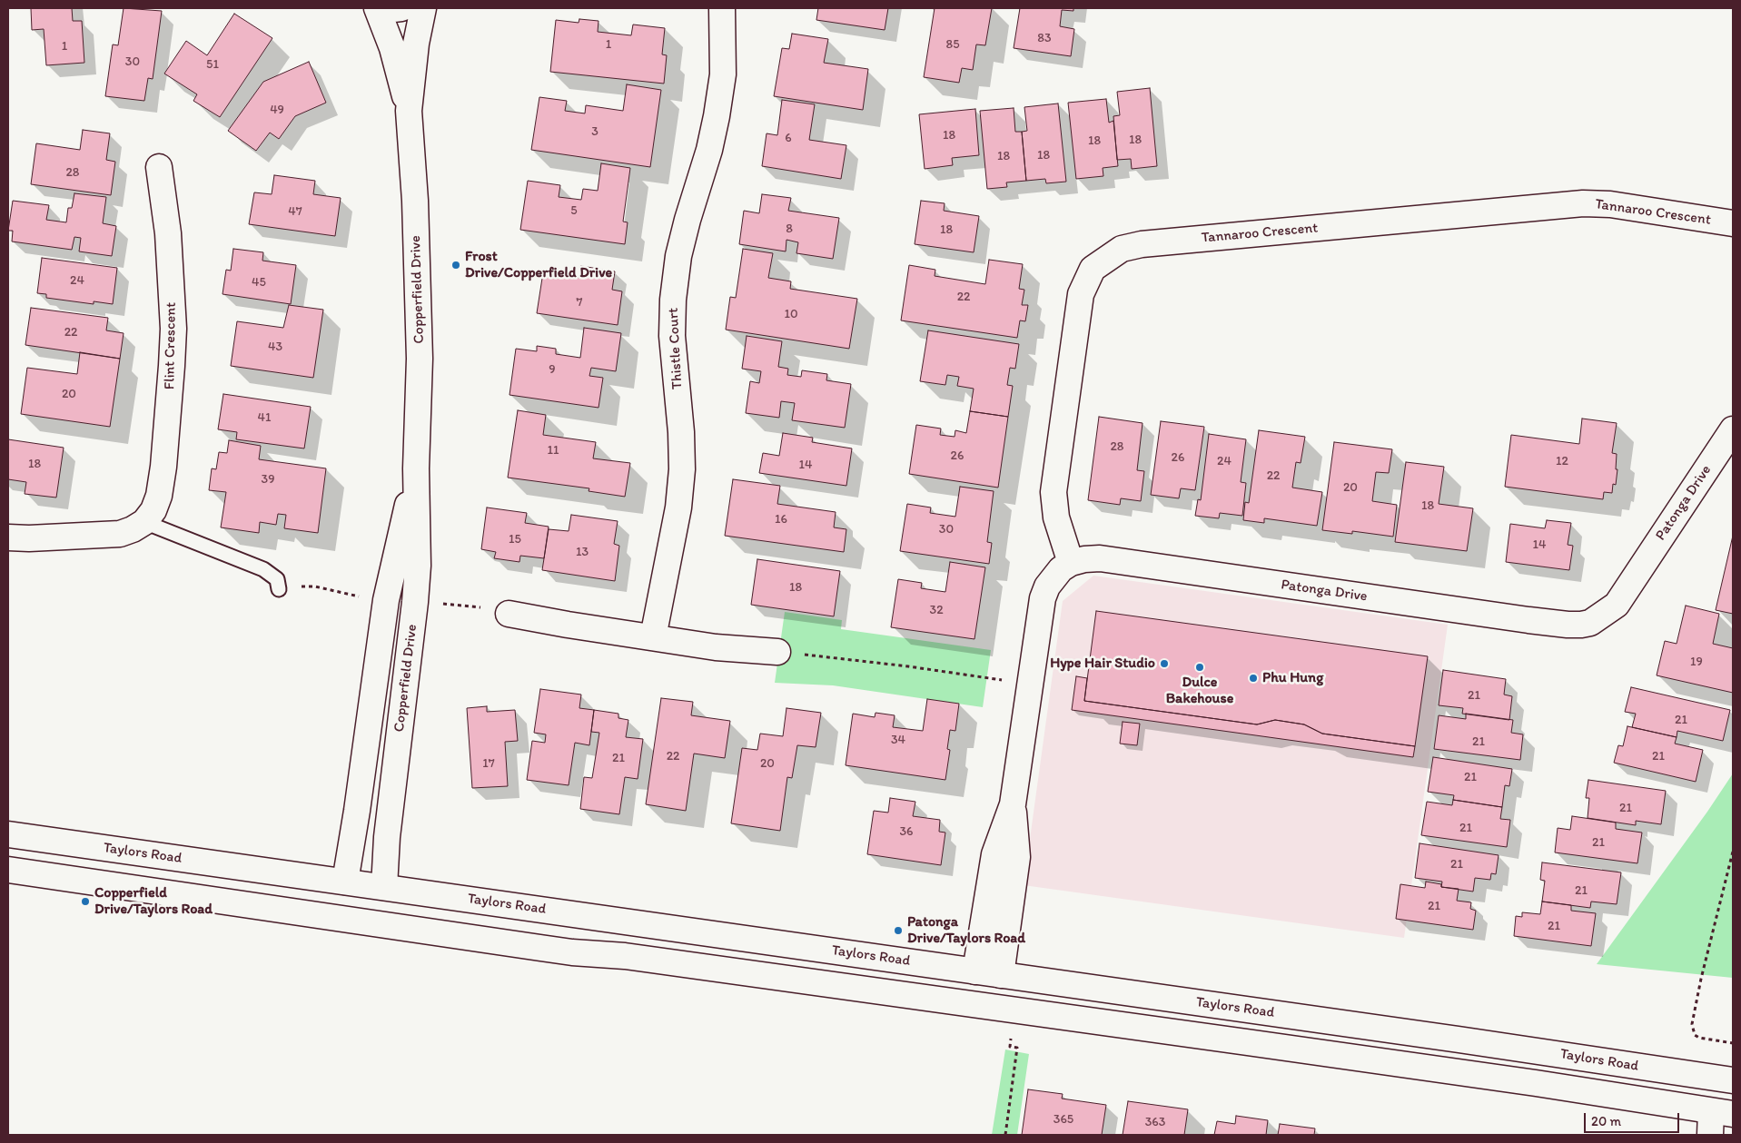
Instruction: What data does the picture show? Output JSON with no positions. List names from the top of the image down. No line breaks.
{"streets":{"street":["Tannaroo Crescent","Copperfield Drive","Flint Crescent","Thistle Court","Patonga Drive","Taylors Road"]},"crossings":[["Tannaroo Crescent","Patonga Drive"],["Copperfield Drive","Taylors Road"],["Patonga Drive","Taylors Road"]],"places":["Frost Drive/Copperfield Drive","Hype Hair Studio","Dulce Bakehouse","Phu Hung","Copperfield Drive/Taylors Road","Patonga Drive/Taylors Road"],"house_numbers":["83","1","85","1","30","51","49","3","18","6","18","18","18","18","28","5","47","8","18","24","45","22","7","10","22","43","9","20","41","28","11","26","26","24","12","18","14","22","39","20","18","16","30","15","14","13","18","32","19","21","21","34","21","22","21","21","17","20","21","21","21","36","21","21","21","21","21","365","363"],"scale_bar":"20 m"}
